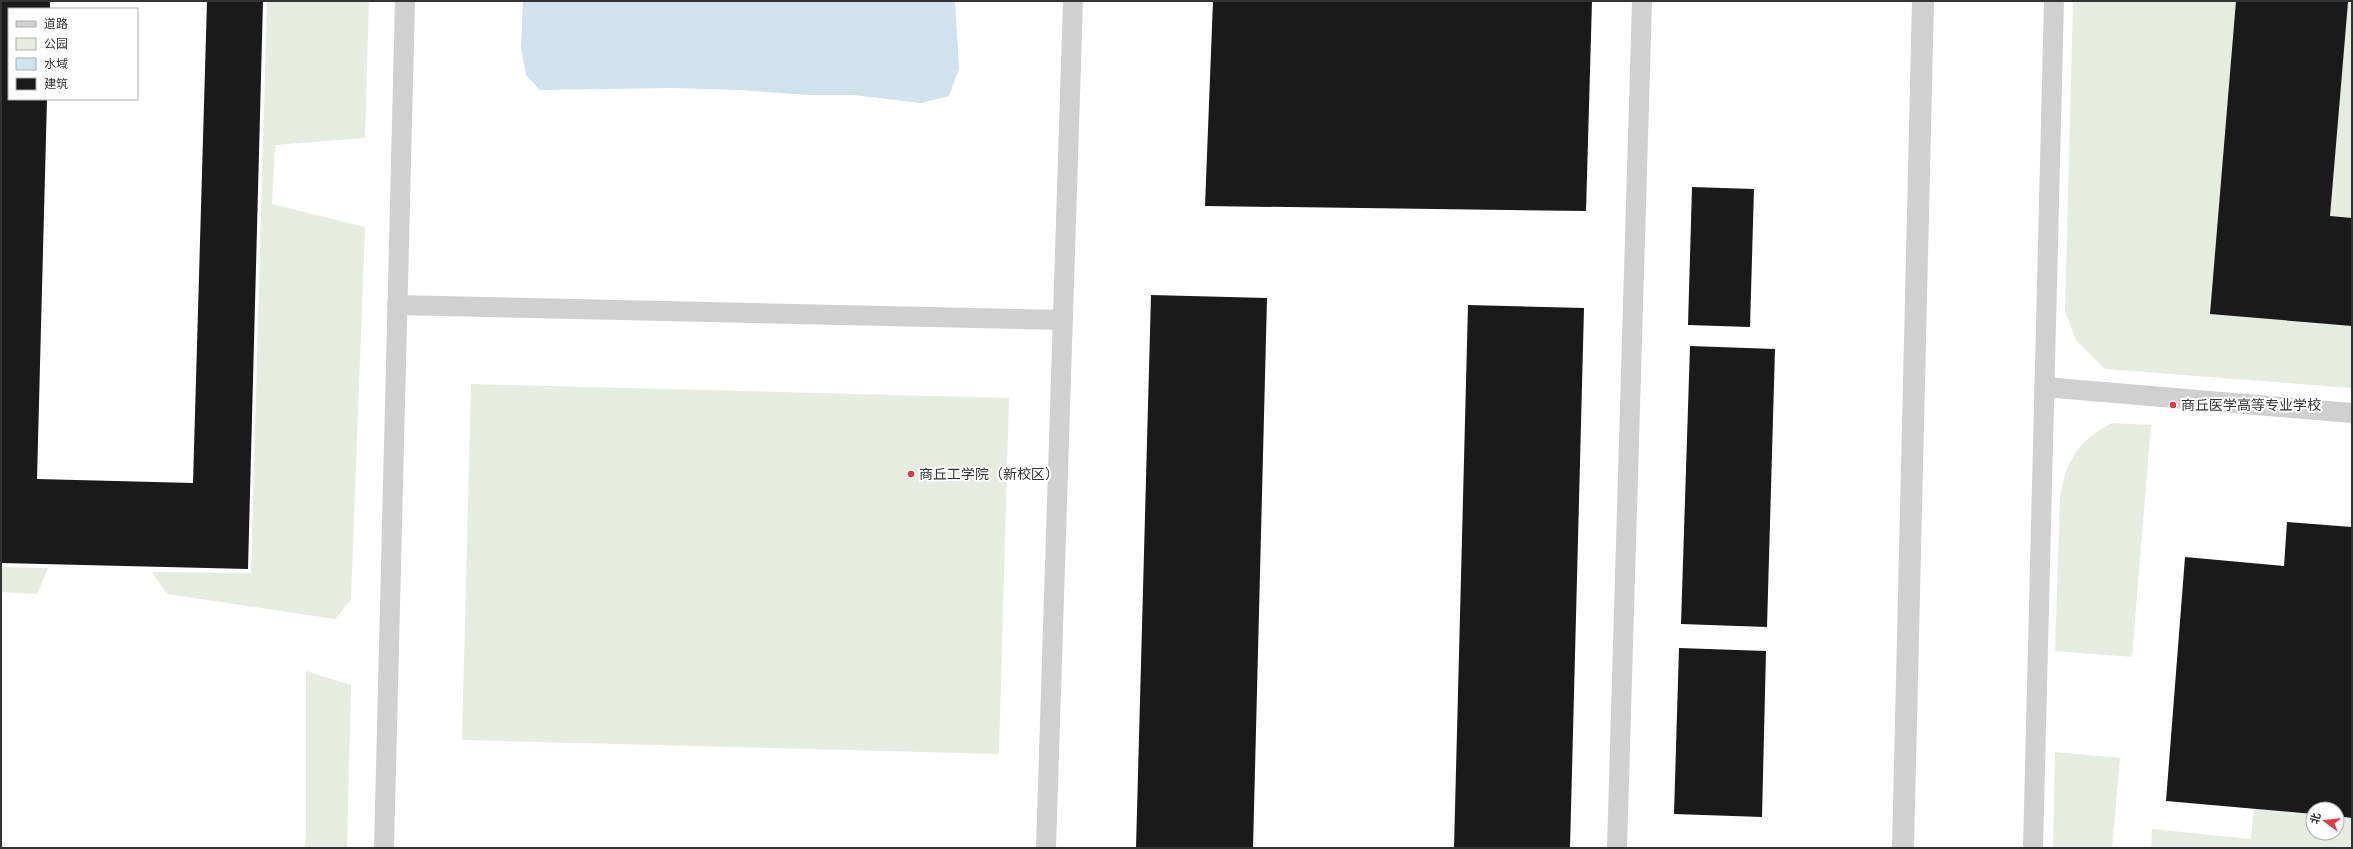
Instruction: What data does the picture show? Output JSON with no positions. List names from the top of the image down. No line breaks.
{"places":["商丘医学高等专业学校","商丘工学院（新校区）"],"legend":["道路","公园","水域","建筑"],"north":"left"}
